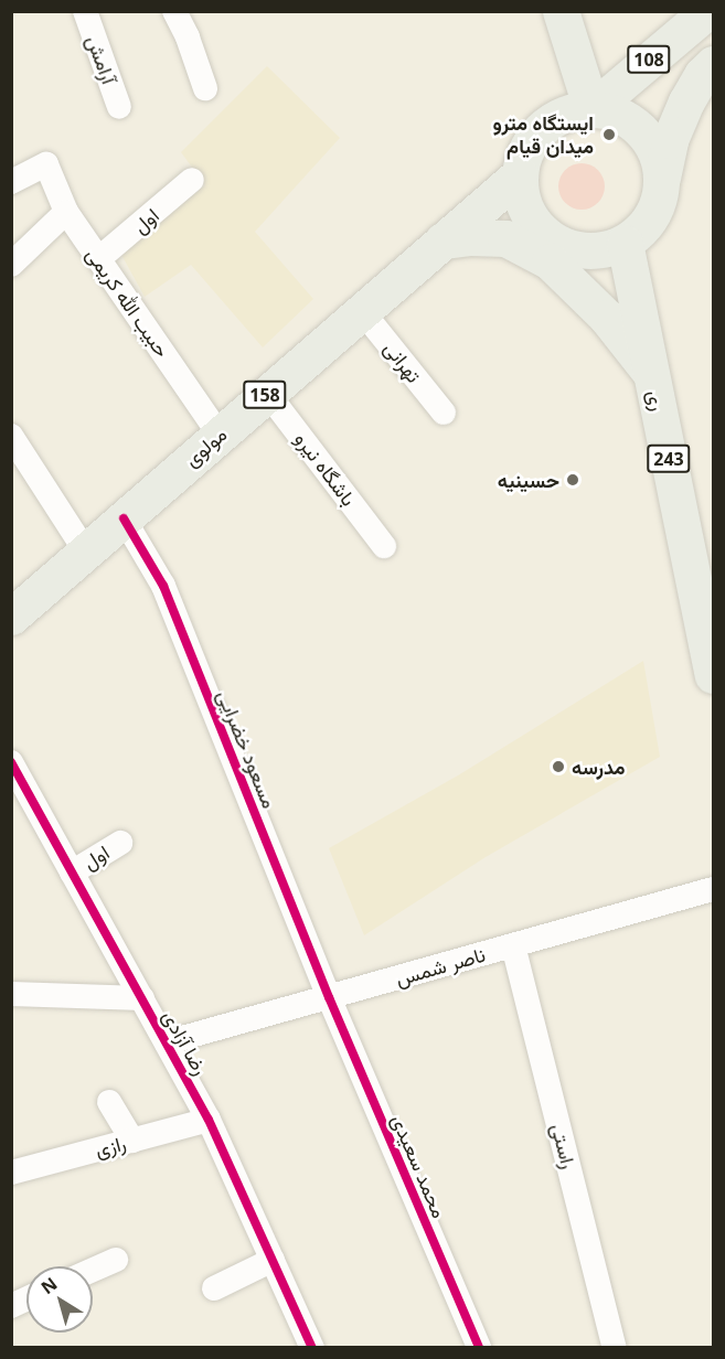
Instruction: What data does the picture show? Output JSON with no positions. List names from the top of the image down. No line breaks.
{"streets":{"main road":["108","158","ری","مولوی","243"],"street":["آرامش","اول","حبیب الله کریمی","تهرانی","باشگاه نیرو","مسعود خضرایی","ناصر شمس","رضا آزادی","رازی","راستی","محمد سعیدی"]},"crossings":[["108","ری"],["108","مولوی"],["اول","حبیب الله کریمی"],["اول","رضا آزادی"],["حبیب الله کریمی","مولوی"],["تهرانی","مولوی"],["ری","مولوی"],["مولوی","باشگاه نیرو"],["مولوی","مسعود خضرایی"],["مسعود خضرایی","ناصر شمس"],["مسعود خضرایی","محمد سعیدی"],["ناصر شمس","رضا آزادی"],["ناصر شمس","راستی"],["ناصر شمس","محمد سعیدی"],["رضا آزادی","رازی"]],"places":["ایستگاه مترو میدان قیام","حسینیه","مدرسه"],"north":"top left"}
